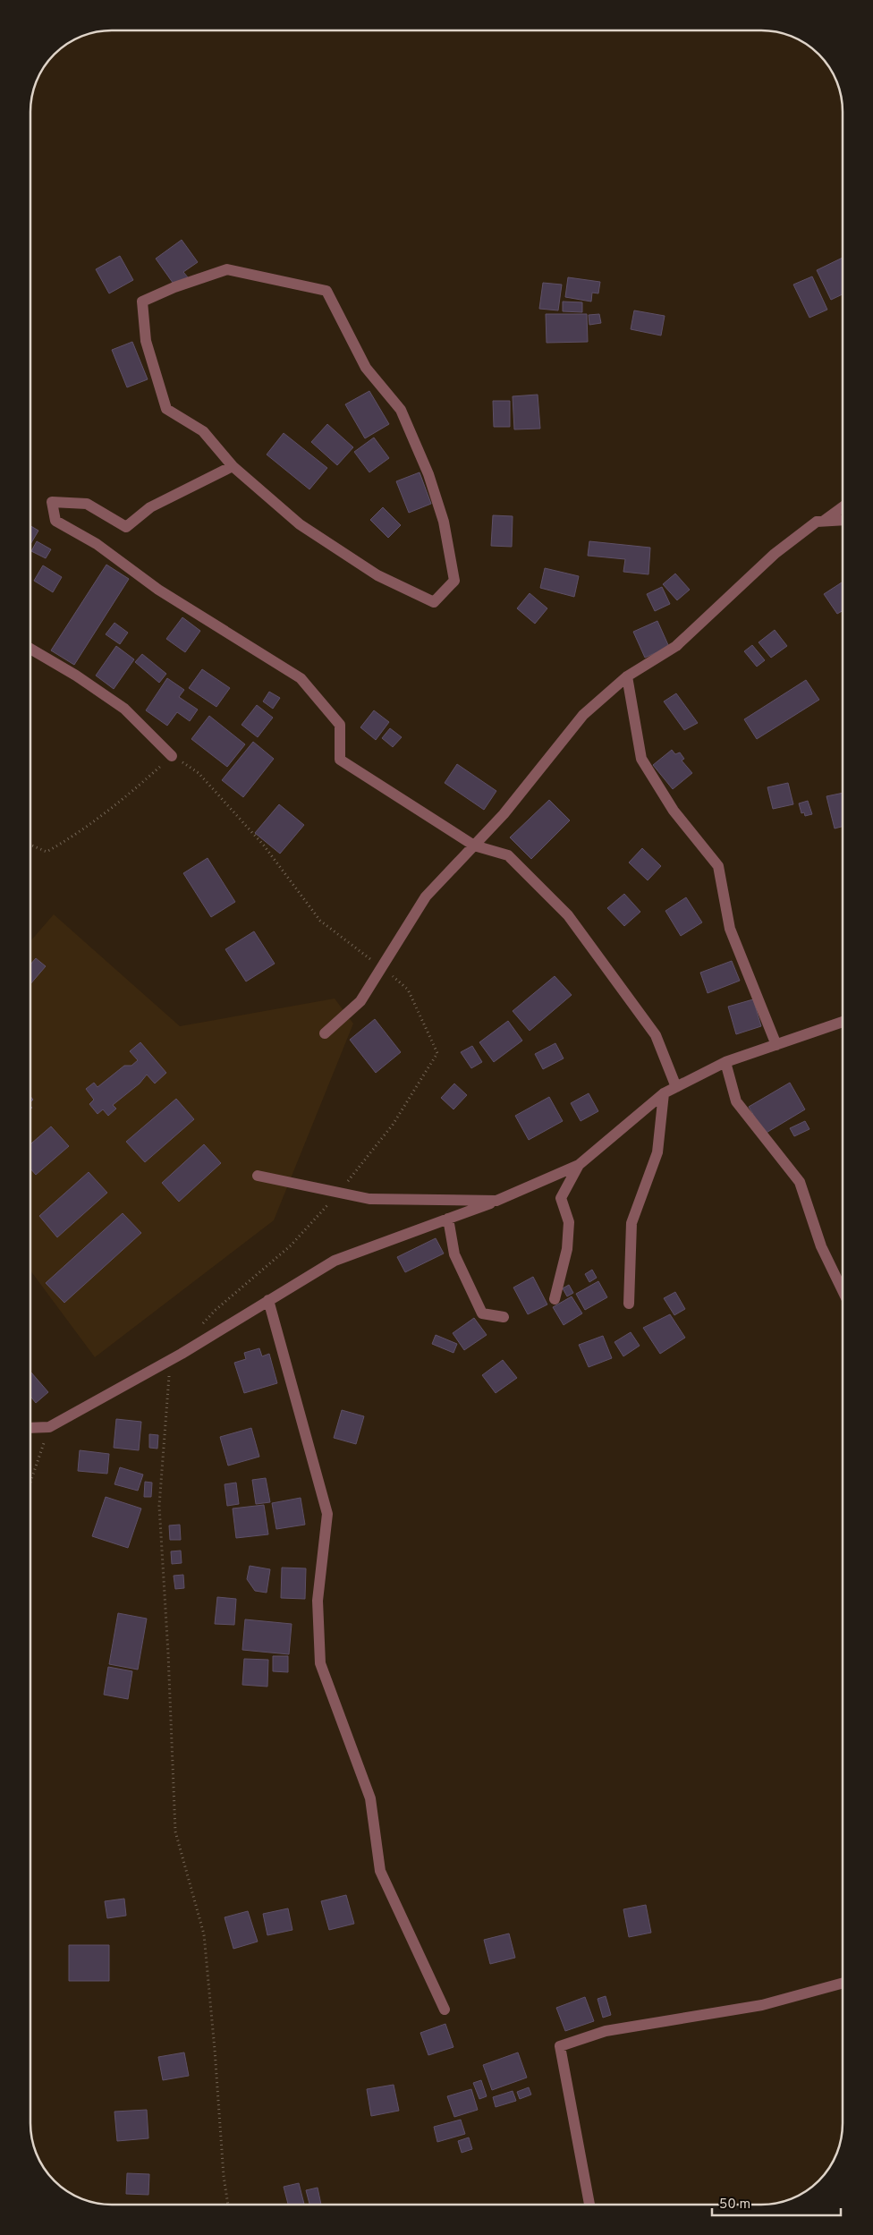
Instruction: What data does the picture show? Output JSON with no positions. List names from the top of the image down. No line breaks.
{"scale_bar":"50 m"}
